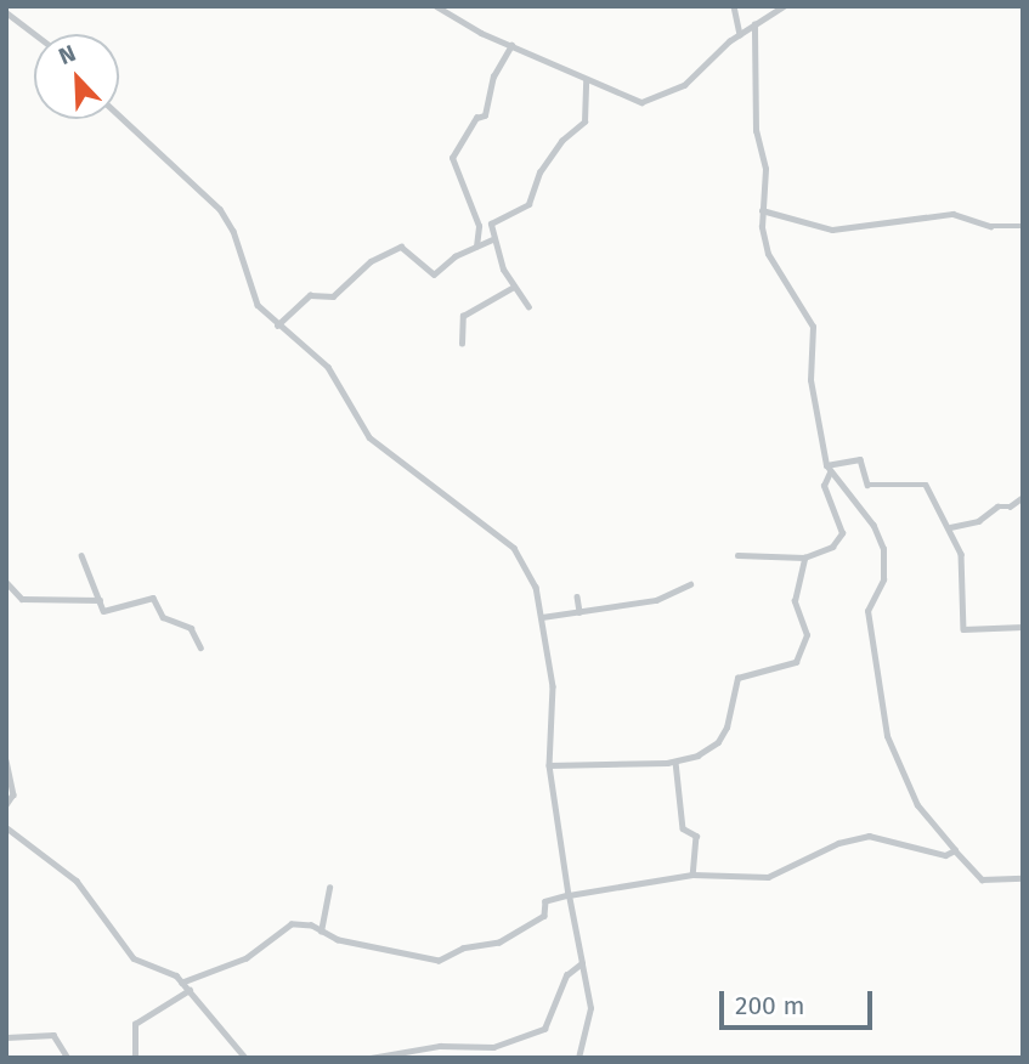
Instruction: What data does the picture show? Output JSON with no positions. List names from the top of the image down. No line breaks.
{"scale_bar":"200 m","north":"top left"}
